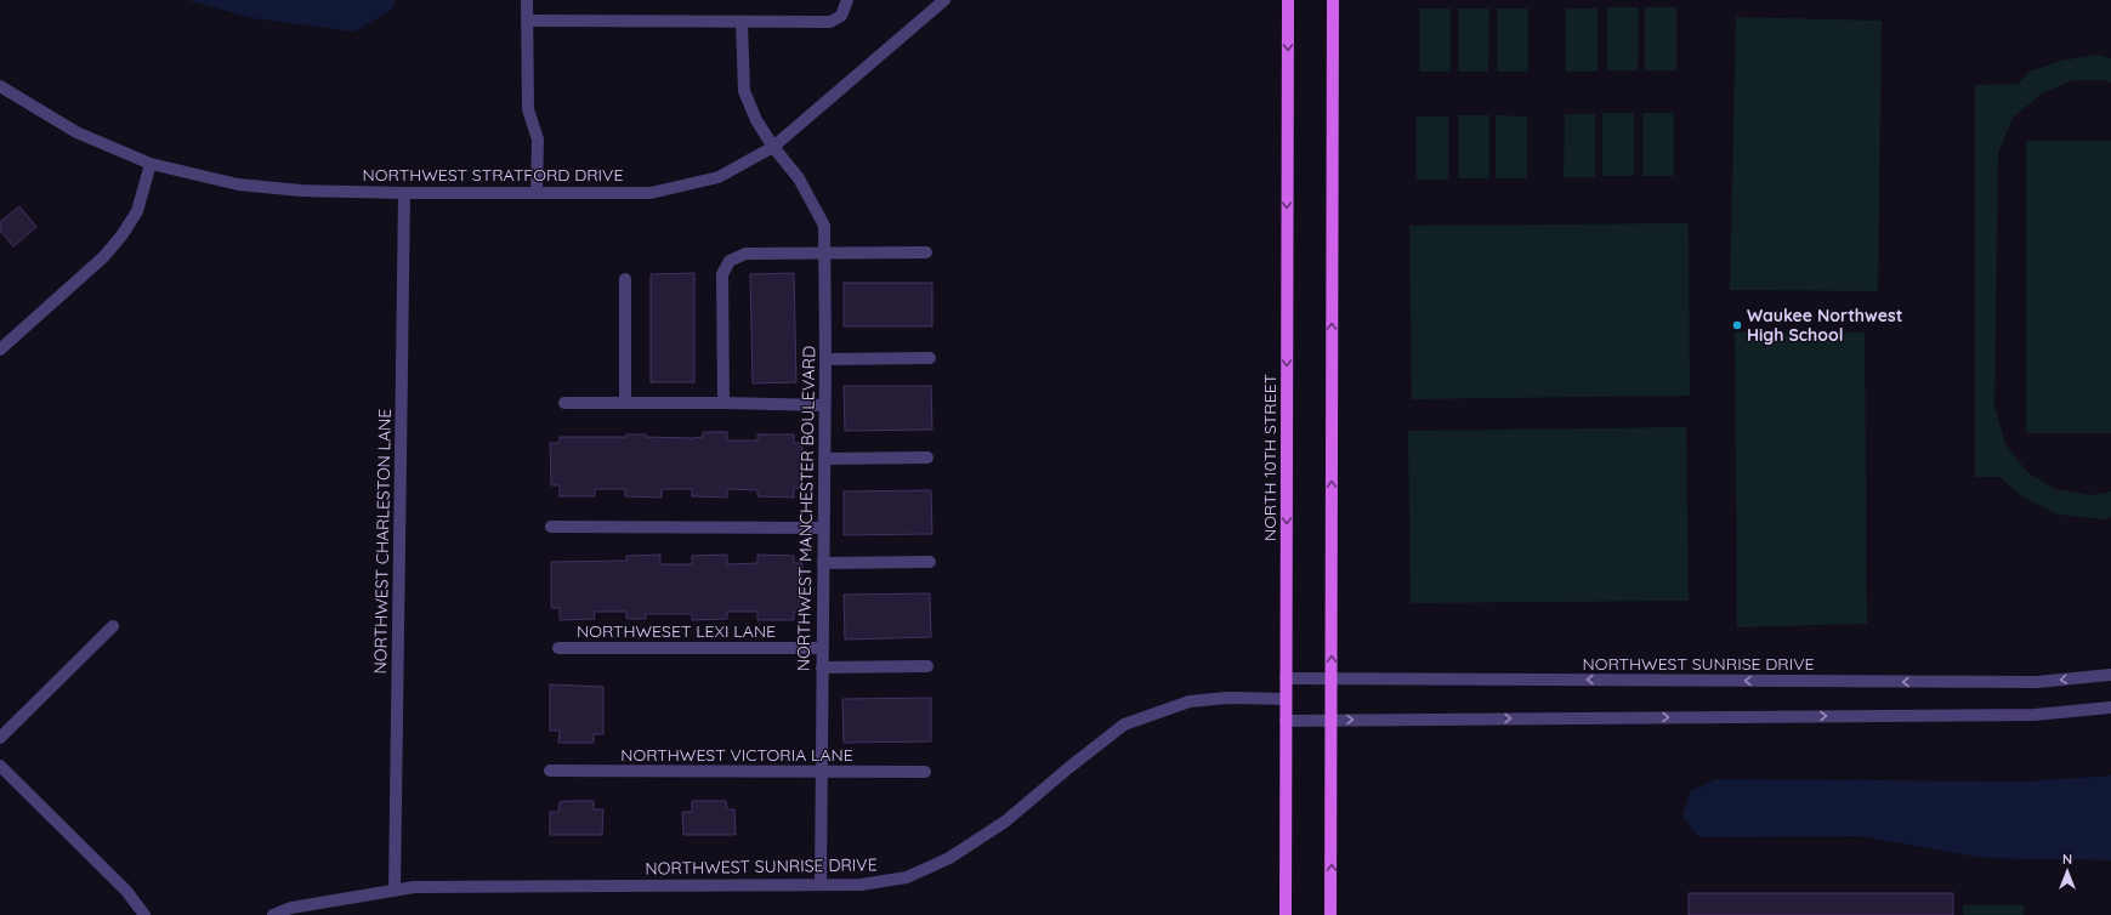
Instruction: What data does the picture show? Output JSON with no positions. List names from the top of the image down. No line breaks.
{"streets":{"main road":["NORTH 10TH STREET"],"street":["NORTHWEST STRATFORD DRIVE","NORTHWEST MANCHESTER BOULEVARD","NORTHWEST CHARLESTON LANE","NORTHWESET LEXI LANE","NORTHWEST SUNRISE DRIVE","NORTHWEST VICTORIA LANE"]},"crossings":[["NORTHWEST STRATFORD DRIVE","NORTHWEST MANCHESTER BOULEVARD"],["NORTHWEST STRATFORD DRIVE","NORTHWEST CHARLESTON LANE"],["NORTH 10TH STREET","NORTHWEST SUNRISE DRIVE"],["NORTHWEST MANCHESTER BOULEVARD","NORTHWESET LEXI LANE"],["NORTHWEST MANCHESTER BOULEVARD","NORTHWEST SUNRISE DRIVE"],["NORTHWEST MANCHESTER BOULEVARD","NORTHWEST VICTORIA LANE"],["NORTHWEST CHARLESTON LANE","NORTHWEST SUNRISE DRIVE"]],"places":["Waukee Northwest High School"],"north":"top"}
